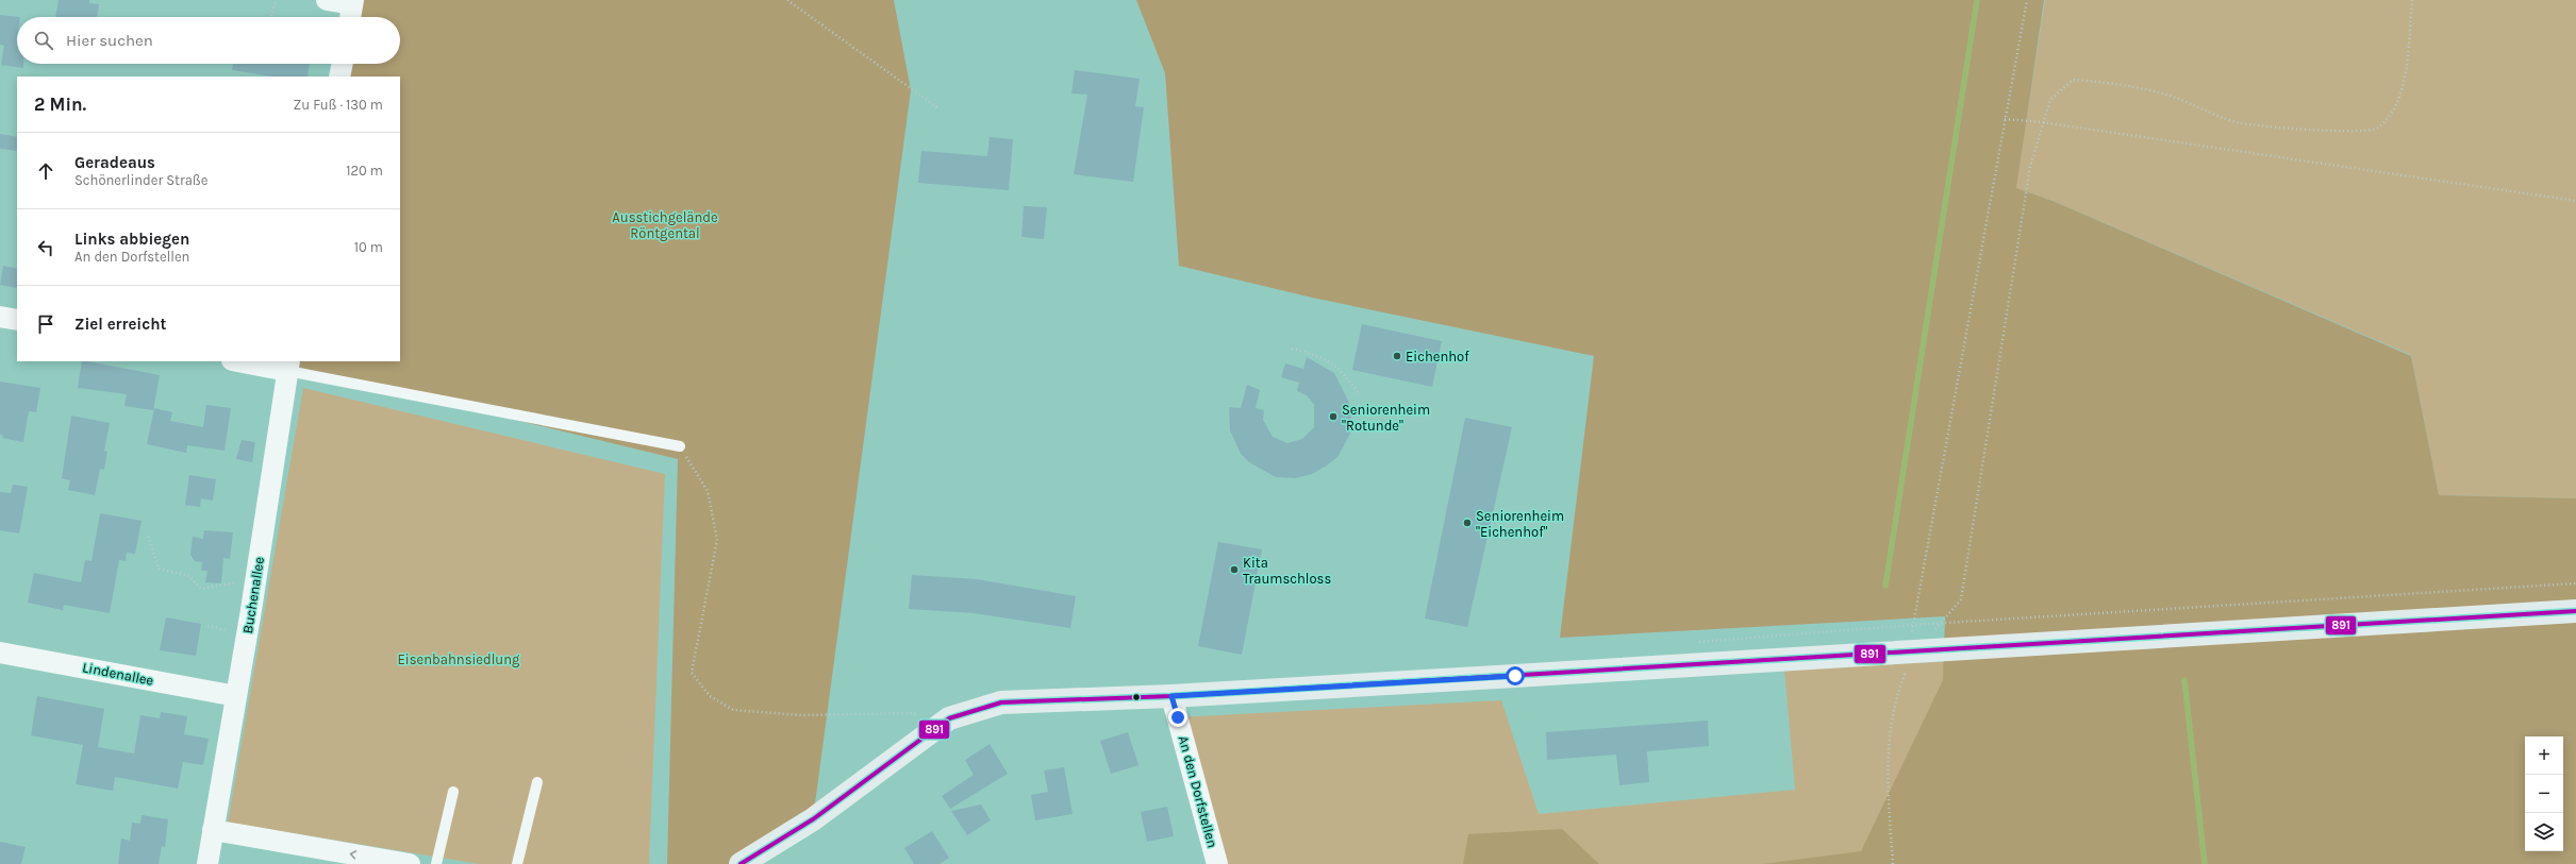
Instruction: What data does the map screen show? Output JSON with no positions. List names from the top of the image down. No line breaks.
{"streets":{"street":["Buchenallee","Lindenallee","An den Dorfstellen"]},"crossings":[["Buchenallee","Lindenallee"]],"parks":["Ausstichgelände Röntgental","Eisenbahnsiedlung"],"places":["Eichenhof","Seniorenheim \"Rotunde\"","Seniorenheim \"Eichenhof\"","Kita Traumschloss"],"lines":["transit line 891"],"page":{"search":"Hier suchen","heading":["2 Min.","Zu Fuß · 130 m"],"list":[["Geradeaus","Schönerlinder Straße","120 m"],["Links abbiegen","An den Dorfstellen","10 m"],"Ziel erreicht"],"map_buttons":["+","−"]}}
